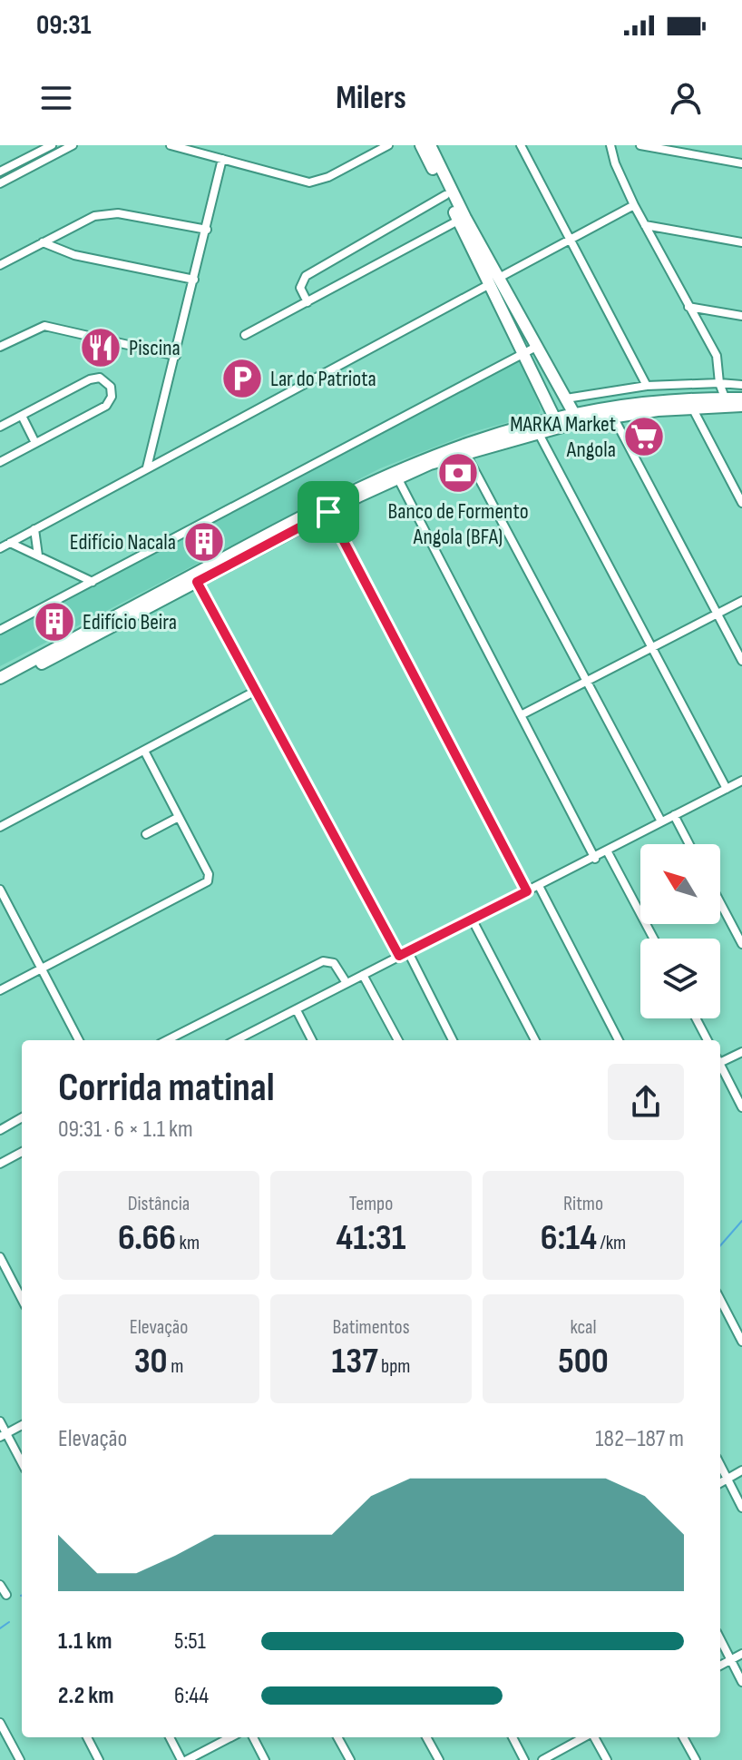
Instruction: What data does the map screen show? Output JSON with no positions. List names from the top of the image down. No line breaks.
{"places":{"restaurant":["Piscina"],"parking":["Lar do Patriota"],"supermarket":["MARKA Market Angola"],"bank":["Banco de Formento Angola (BFA)"],"building":["Edifício Nacala","Edifício Beira"]},"north":"top left","page":{"status":"09:31","header":"Milers","heading":["Corrida matinal","09:31 · 6 × 1.1 km"],"stats":[["Distância","6.66 km"],["Tempo","41:31"],["Ritmo","6:14 /km"],["Elevação","30 m"],["Batimentos","137 bpm"],["kcal","500"]],"chart":["Elevação","182–187 m"],"list":[{"name":"1.1 km","note":"5:51"},{"name":"2.2 km","note":"6:44"}]}}
